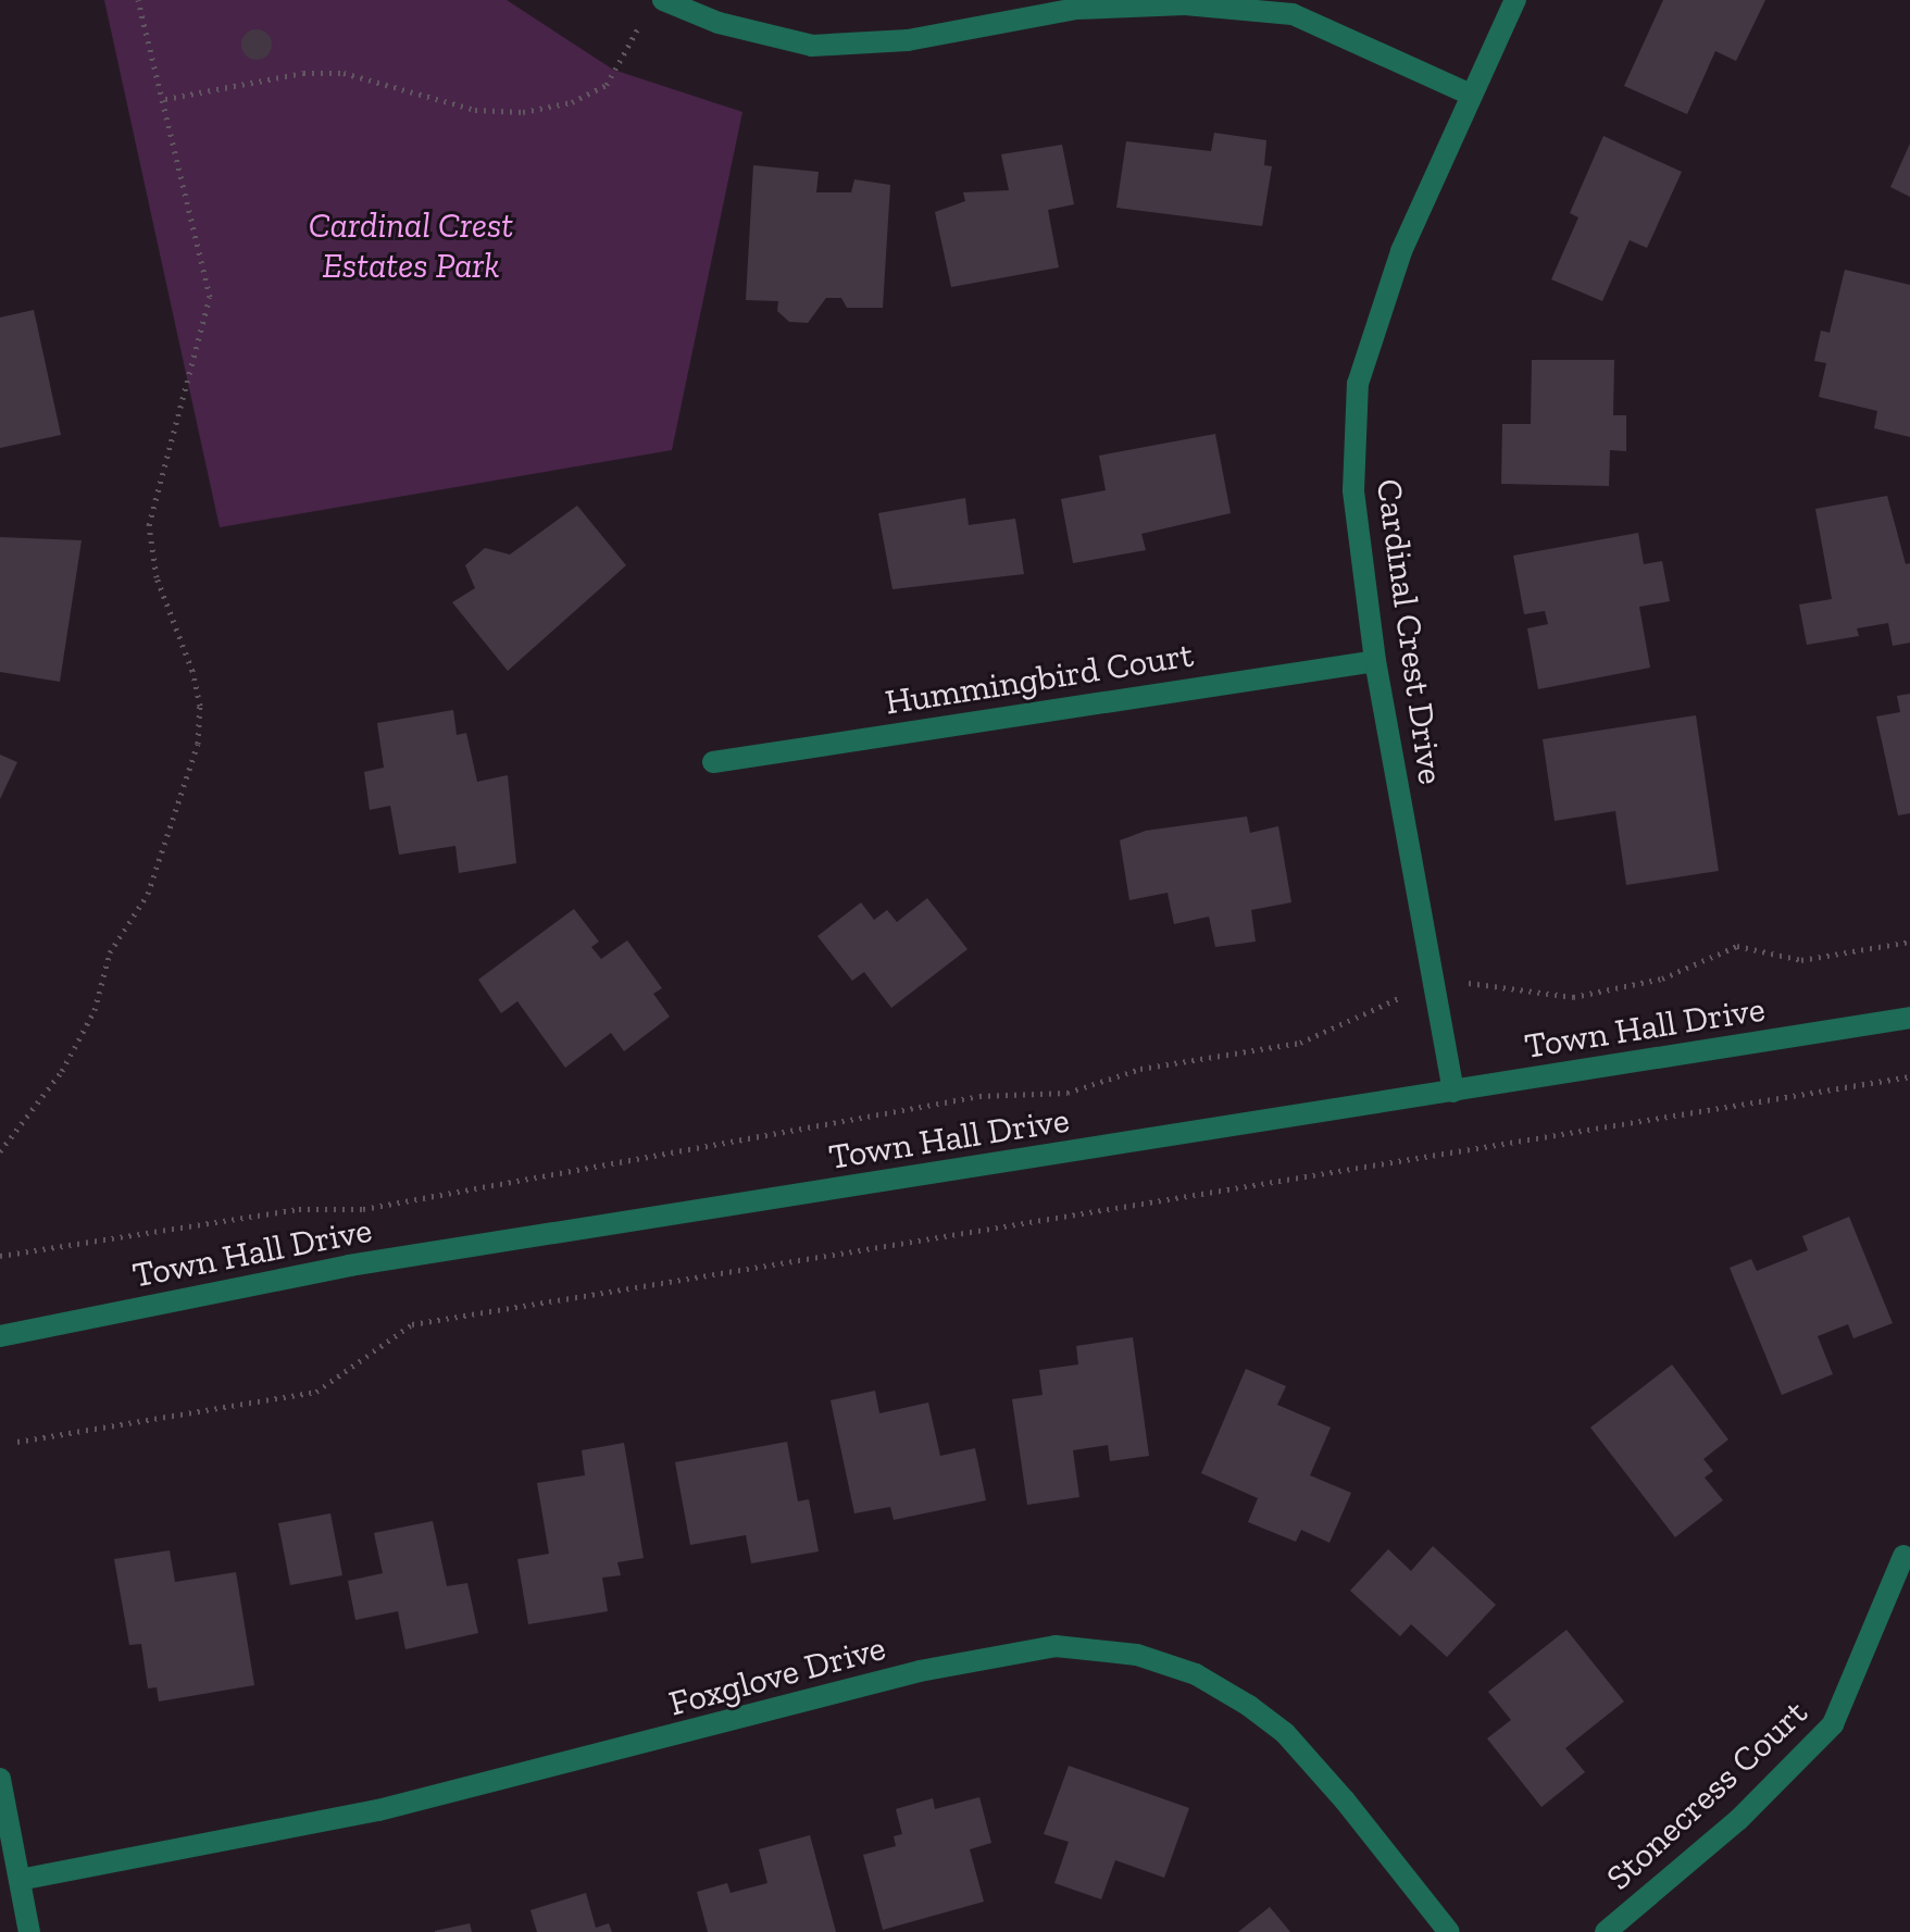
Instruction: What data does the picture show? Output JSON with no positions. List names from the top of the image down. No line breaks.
{"streets":{"street":["Cardinal Crest Drive","Hummingbird Court","Town Hall Drive","Foxglove Drive","Stonecress Court"]},"crossings":[["Cardinal Crest Drive","Hummingbird Court"],["Cardinal Crest Drive","Town Hall Drive"]],"parks":["Cardinal Crest Estates Park"]}
